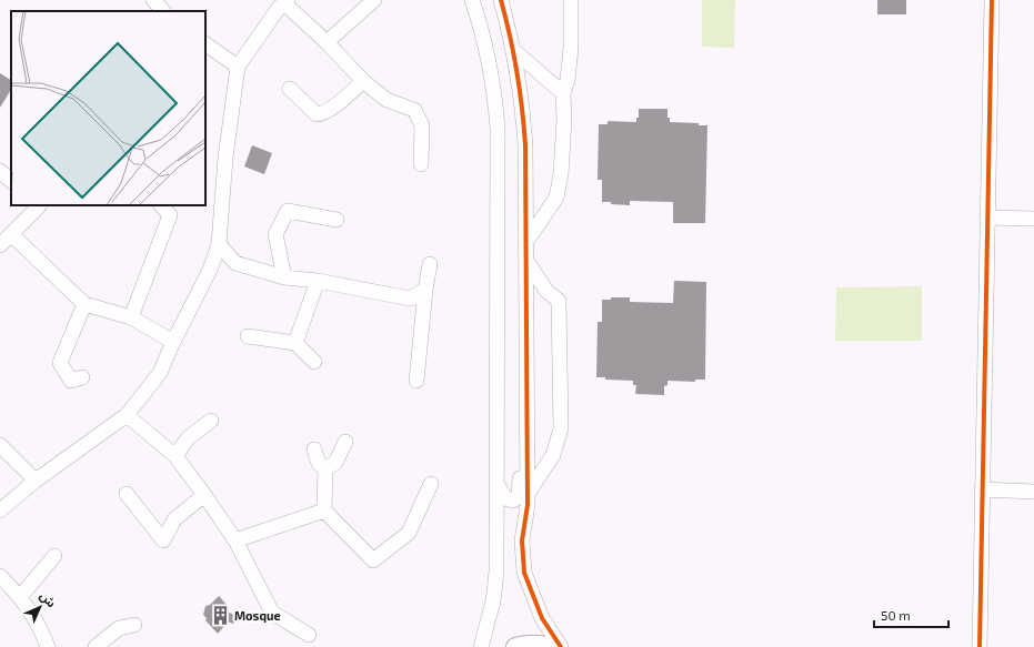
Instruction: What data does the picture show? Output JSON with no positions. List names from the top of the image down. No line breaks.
{"places":{"building":["Mosque"]},"scale_bar":"50 m","north":"top right"}
